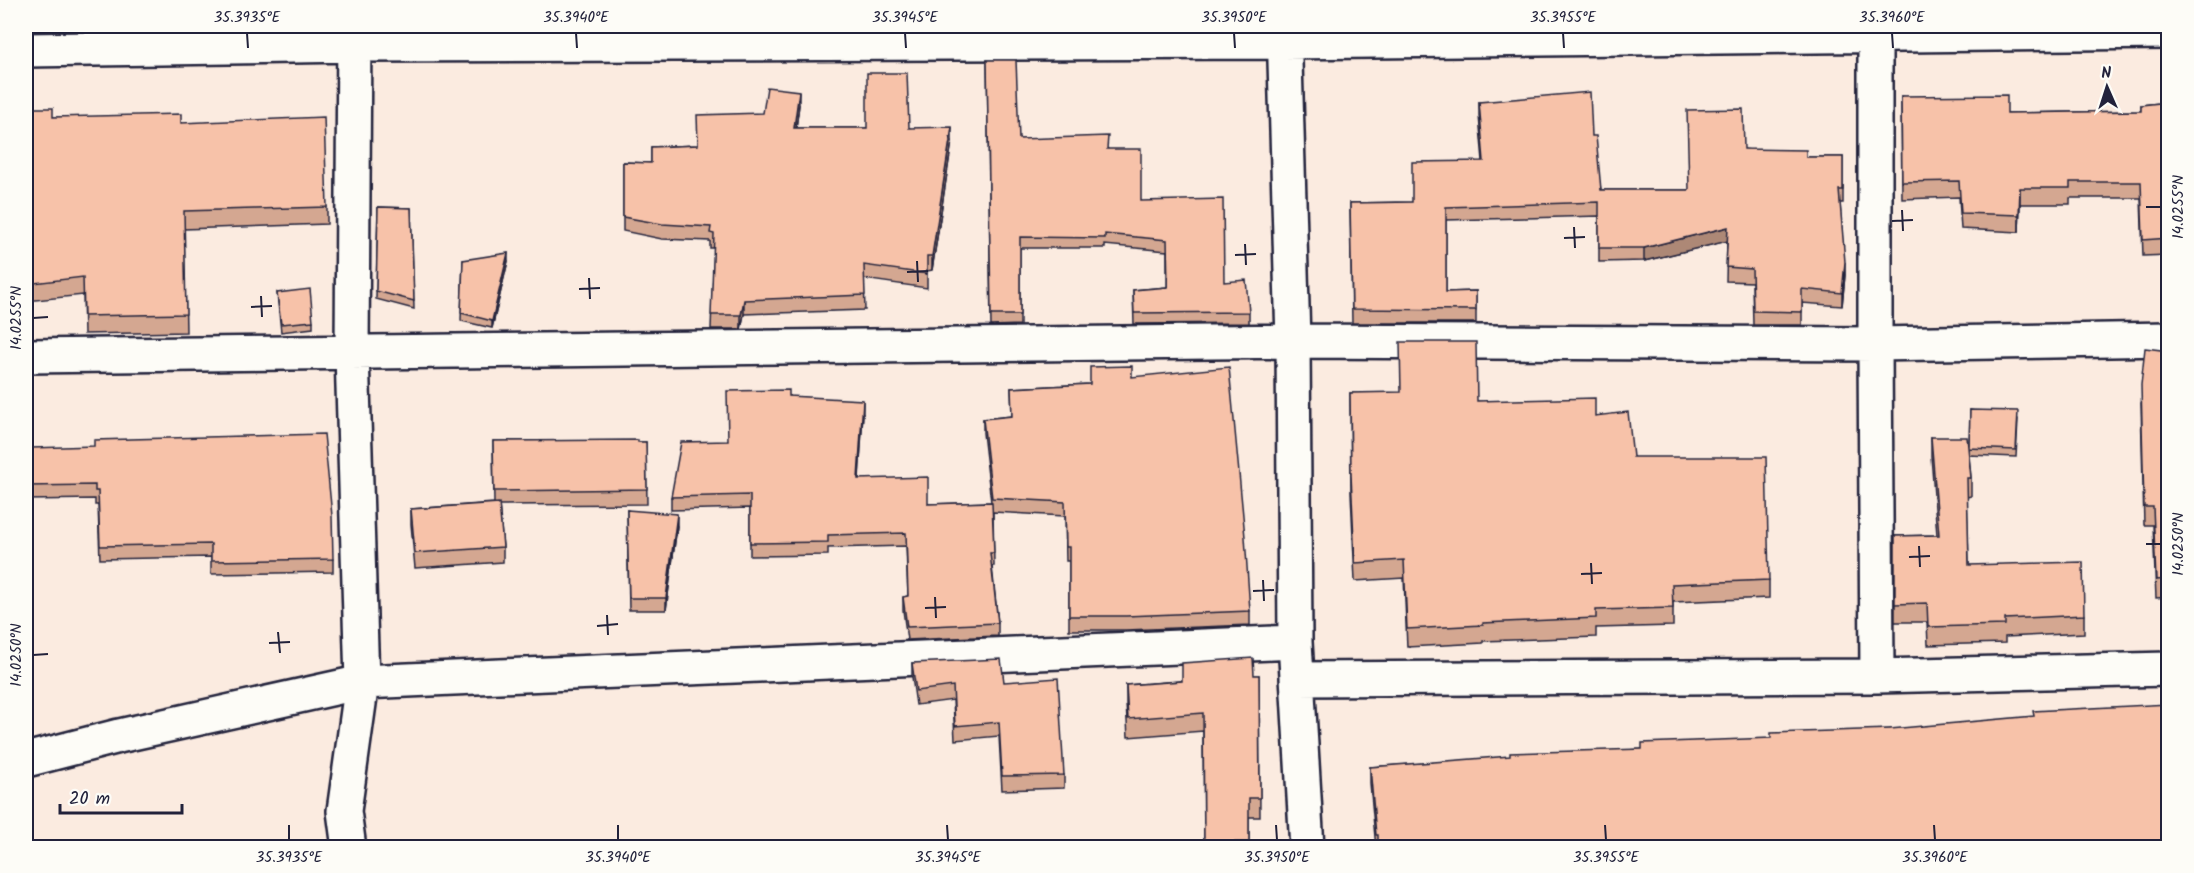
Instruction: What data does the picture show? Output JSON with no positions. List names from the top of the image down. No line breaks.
{"scale_bar":"20 m","north":"top","coordinates":["35.3935°E","35.3940°E","35.3945°E","35.3950°E","35.3955°E","35.3960°E","14.0255°N","14.0250°N"]}
